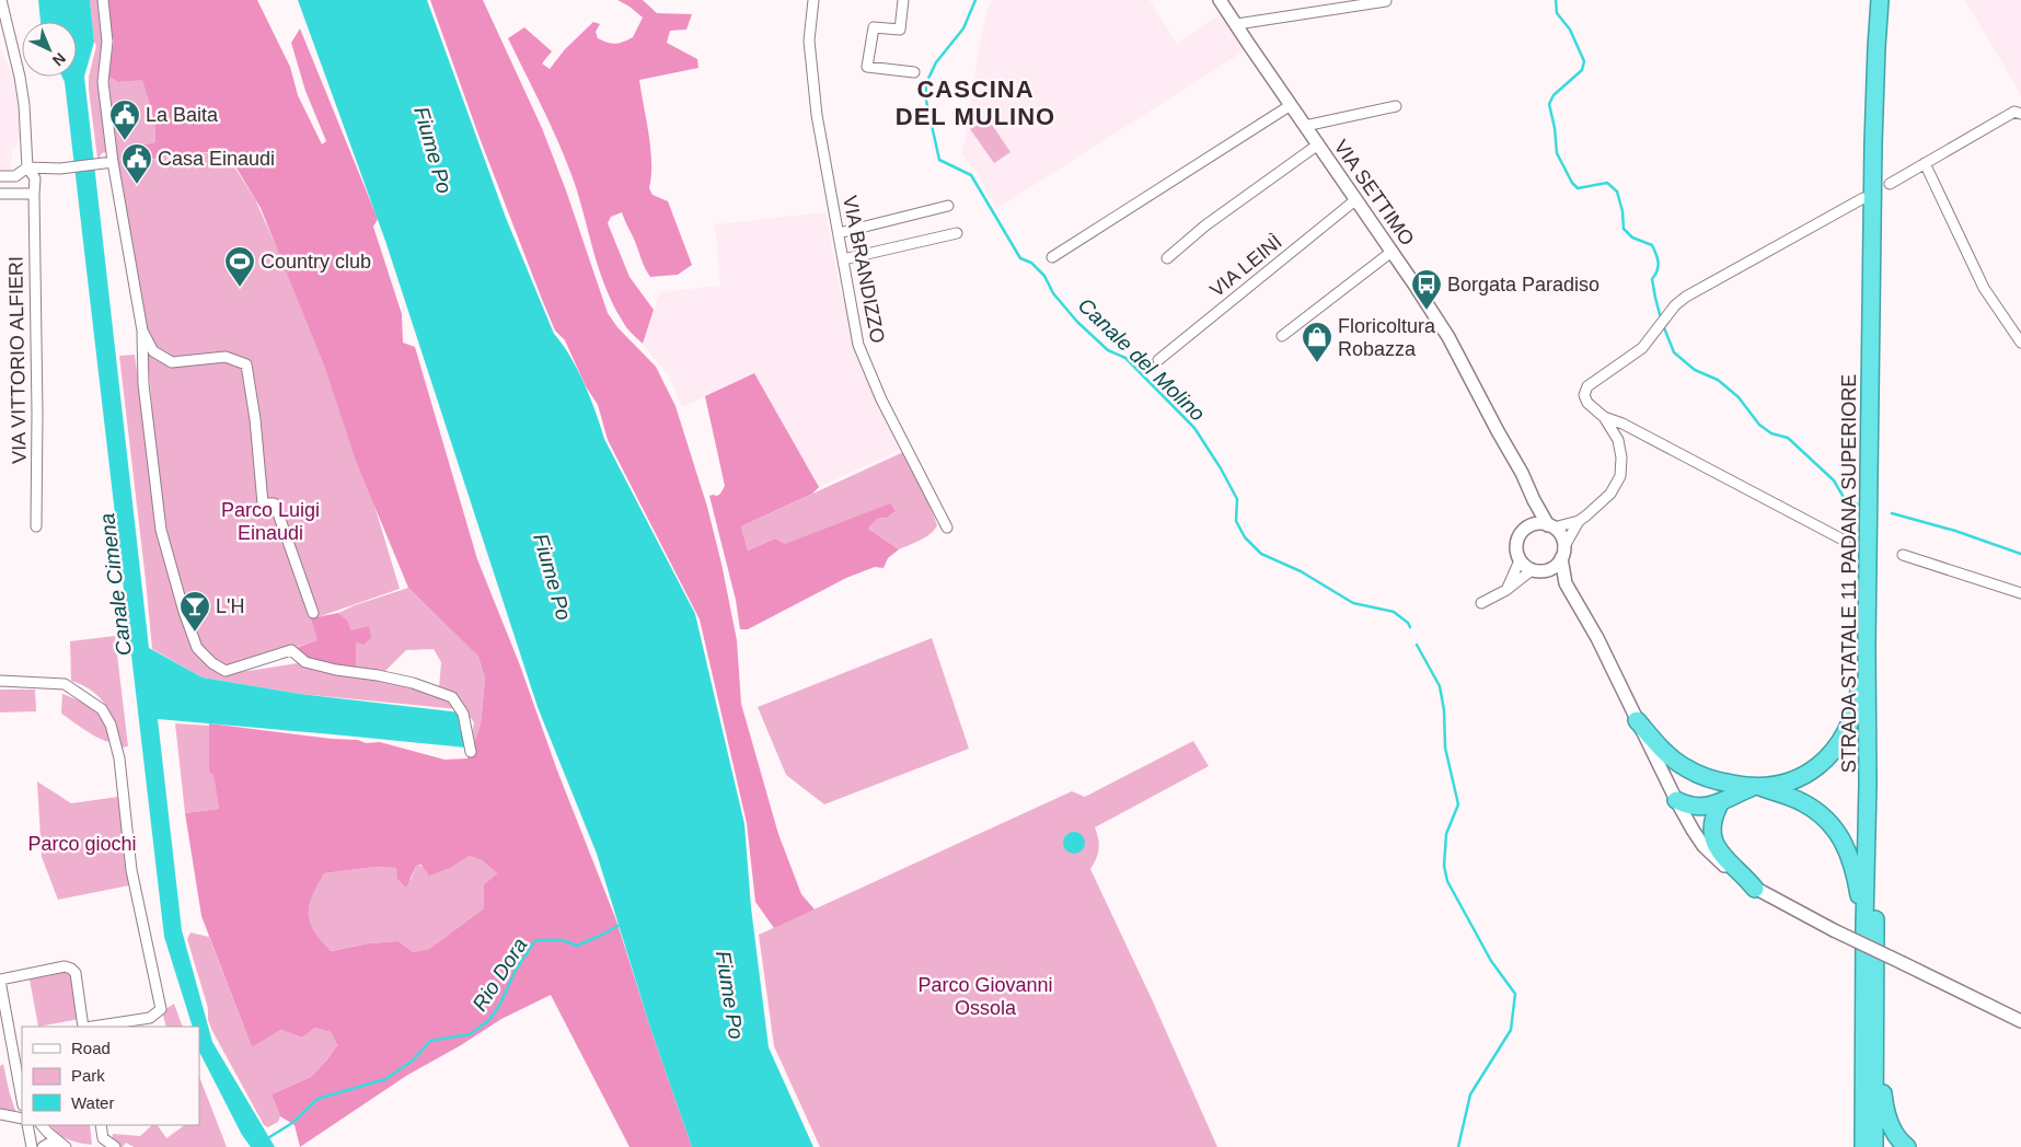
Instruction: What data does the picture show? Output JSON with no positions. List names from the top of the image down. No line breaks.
{"streets":{"highway":["STRADA STATALE 11 PADANA SUPERIORE"],"street":["VIA SETTIMO","VIA LEINÌ","VIA BRANDIZZO","VIA VITTORIO ALFIERI"]},"crossings":[["VIA SETTIMO","VIA LEINÌ"]],"districts":["CASCINA DEL MULINO"],"water":["Fiume Po","Canale del Molino","Canale Cimena","Rio Dora"],"parks":["Parco Luigi Einaudi","Parco giochi","Parco Giovanni Ossola"],"places":{"public building":["La Baita","Casa Einaudi"],"sports":["Country club"],"bus stop":["Borgata Paradiso"],"shop":["Floricoltura Robazza"],"bar":["L'H"]},"legend":["Road","Park","Water"],"north":"bottom right"}
